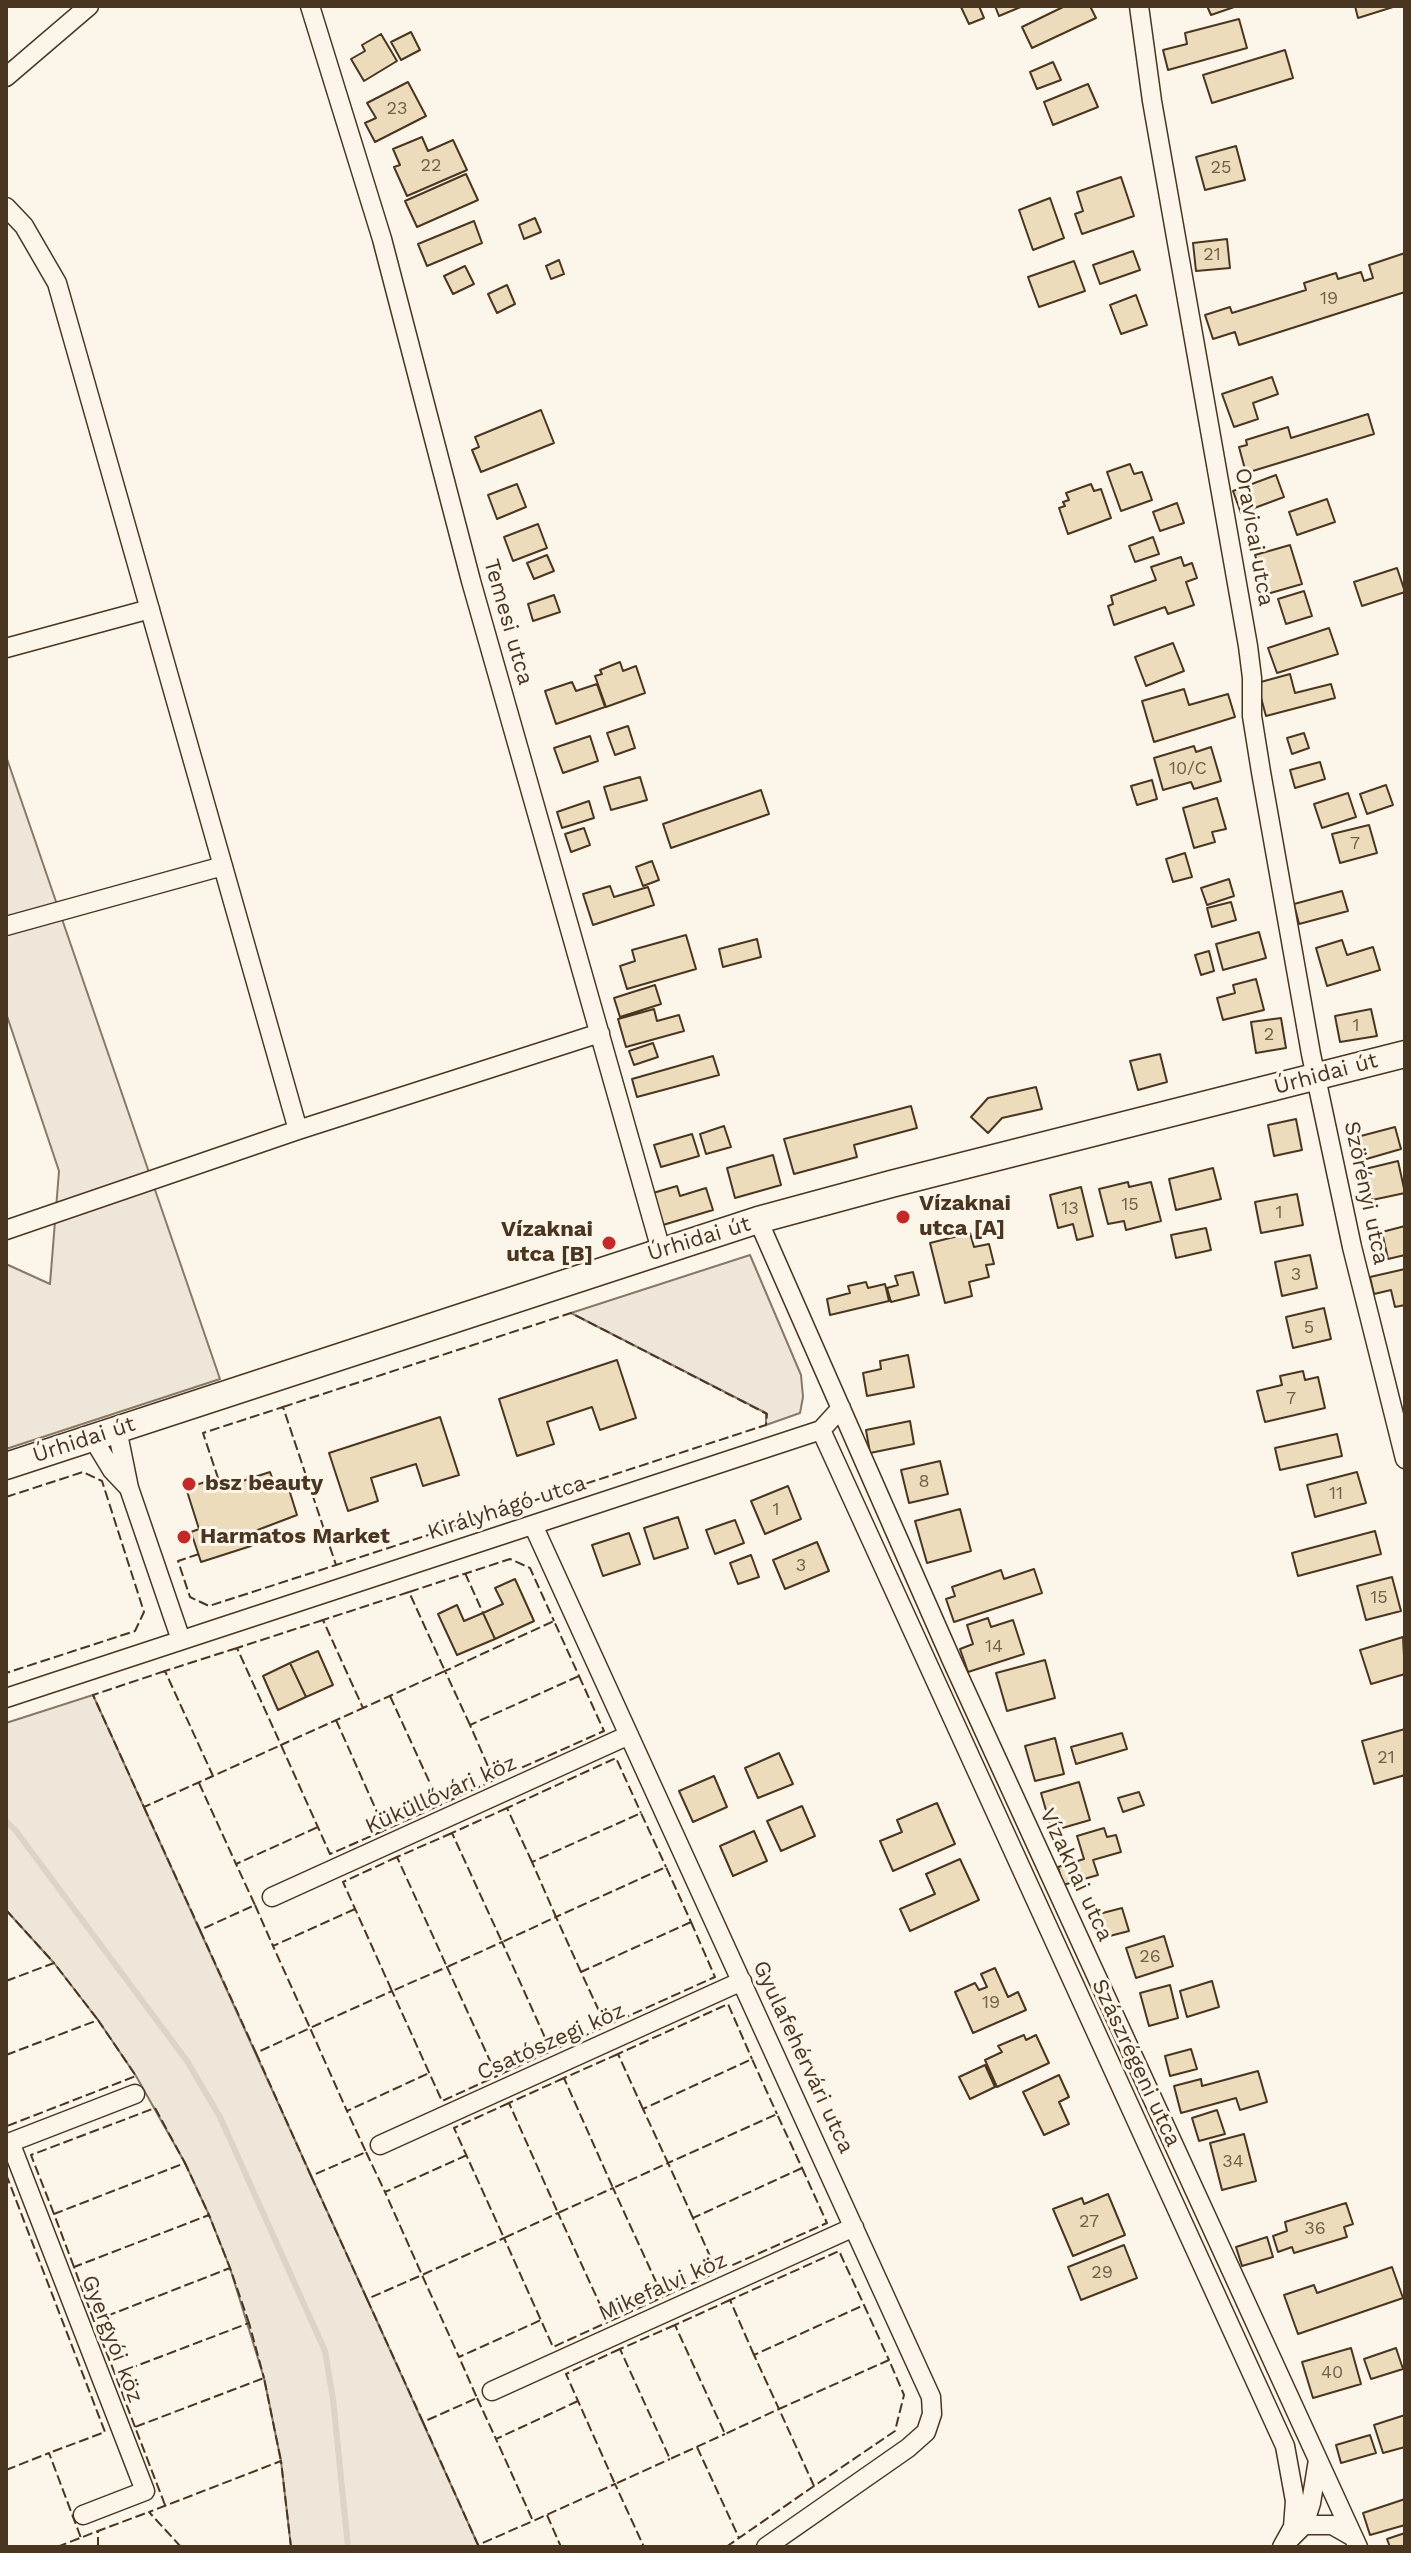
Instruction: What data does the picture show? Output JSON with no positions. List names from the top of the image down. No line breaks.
{"streets":{"main road":["Úrhidai út"],"street":["Oravicai utca","Temesi utca","Szörényi utca","Királyhágó utca","Küküllővári köz","Vízaknai utca","Csatószegi köz","Gyulafehérvári utca","Szászrégeni utca","Mikefalvi köz","Gyergyói köz"]},"crossings":[["Oravicai utca","Úrhidai út"],["Oravicai utca","Szörényi utca"],["Temesi utca","Úrhidai út"],["Úrhidai út","Szörényi utca"],["Úrhidai út","Vízaknai utca"],["Királyhágó utca","Vízaknai utca"],["Királyhágó utca","Gyulafehérvári utca"],["Királyhágó utca","Szászrégeni utca"],["Küküllővári köz","Gyulafehérvári utca"],["Vízaknai utca","Szászrégeni utca"],["Csatószegi köz","Gyulafehérvári utca"],["Gyulafehérvári utca","Mikefalvi köz"]],"places":["Vízaknai utca [A]","Vízaknai utca [B]","bsz beauty","Harmatos Market"],"house_numbers":["23","22","25","21","19","10/C","7","1","2","15","13","1","3","5","7","8","11","1","3","15","14","21","26","19","34","27","36","29","40"]}
